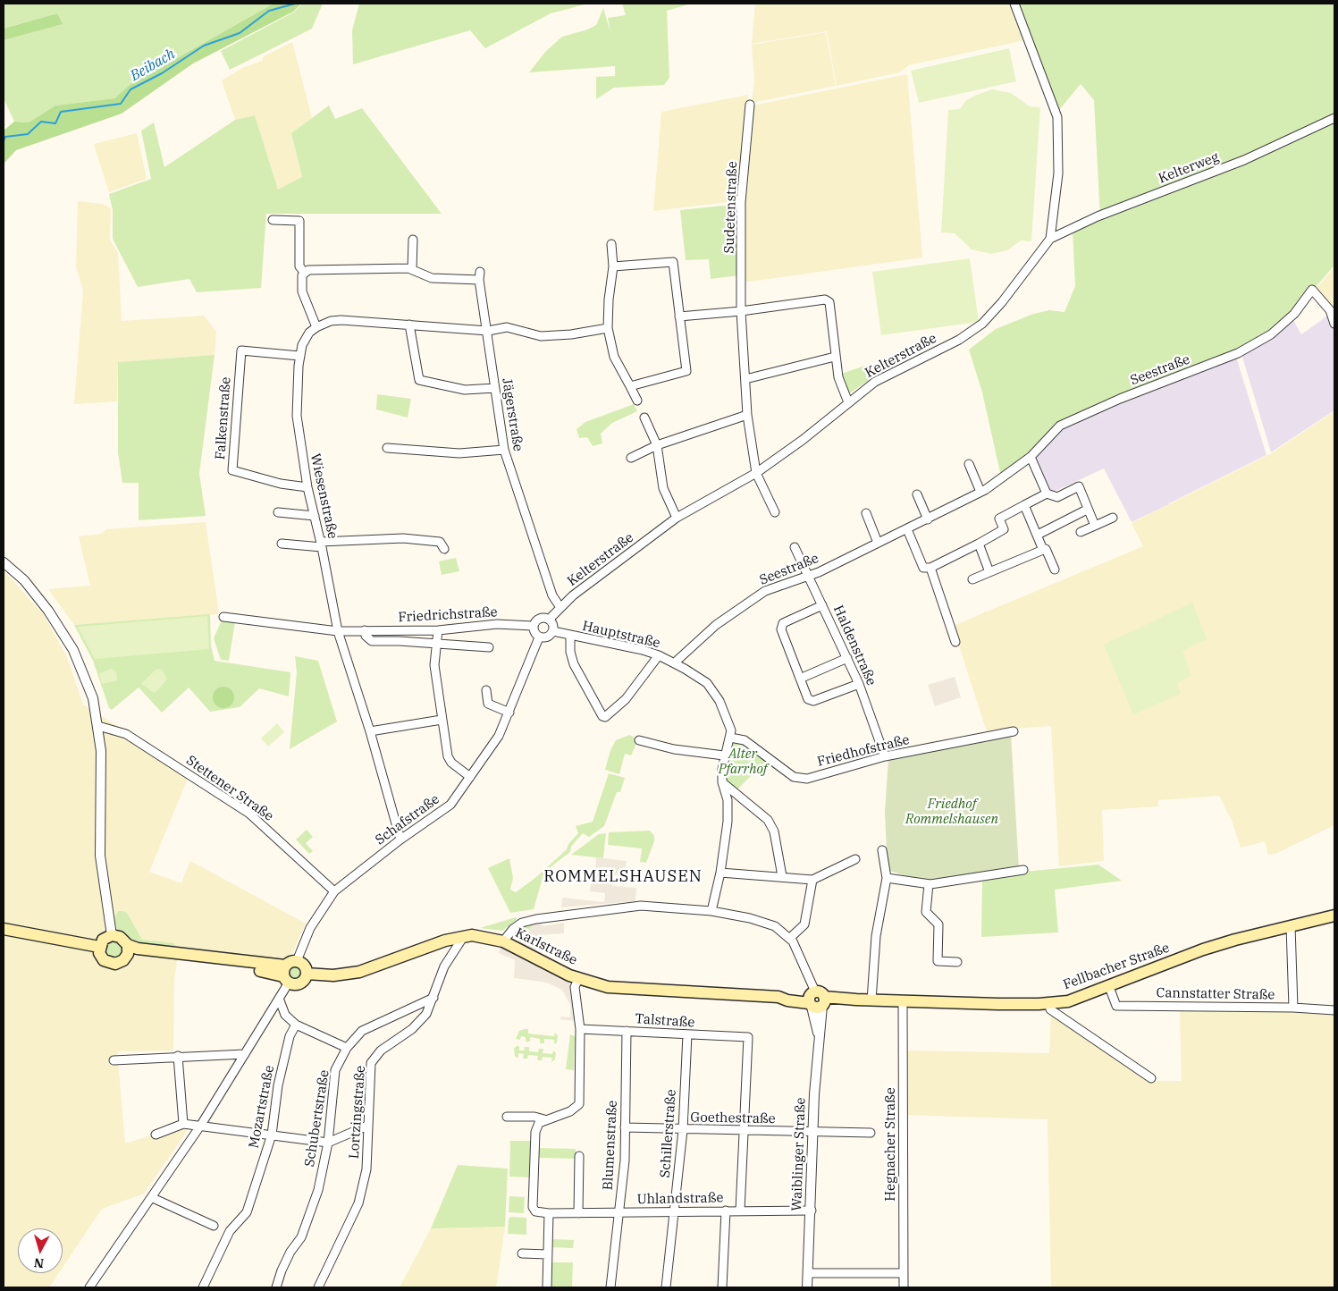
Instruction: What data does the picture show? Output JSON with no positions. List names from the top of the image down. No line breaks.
{"streets":{"main road":["Karlstraße","Fellbacher Straße"],"street":["Kelterweg","Sudetenstraße","Kelterstraße","Seestraße","Jägerstraße","Falkenstraße","Wiesenstraße","Friedrichstraße","Hauptstraße","Haldenstraße","Friedhofstraße","Stettener Straße","Schafstraße","Cannstatter Straße","Talstraße","Mozartstraße","Lortzingstraße","Schubertstraße","Goethestraße","Schillerstraße","Hegnacher Straße","Blumenstraße","Waiblinger Straße","Uhlandstraße"]},"crossings":[["Kelterweg","Kelterstraße"],["Sudetenstraße","Kelterstraße"],["Kelterstraße","Jägerstraße"],["Kelterstraße","Friedrichstraße"],["Kelterstraße","Hauptstraße"],["Kelterstraße","Schafstraße"],["Seestraße","Hauptstraße"],["Seestraße","Haldenstraße"],["Falkenstraße","Wiesenstraße"],["Wiesenstraße","Friedrichstraße"],["Wiesenstraße","Schafstraße"],["Friedrichstraße","Hauptstraße"],["Friedrichstraße","Schafstraße"],["Hauptstraße","Friedhofstraße"],["Hauptstraße","Schafstraße"],["Haldenstraße","Friedhofstraße"],["Stettener Straße","Schafstraße"],["Schafstraße","Karlstraße"],["Karlstraße","Fellbacher Straße"],["Karlstraße","Lortzingstraße"],["Karlstraße","Waiblinger Straße"],["Fellbacher Straße","Cannstatter Straße"],["Fellbacher Straße","Hegnacher Straße"],["Fellbacher Straße","Waiblinger Straße"],["Talstraße","Goethestraße"],["Talstraße","Schillerstraße"],["Talstraße","Blumenstraße"],["Lortzingstraße","Schubertstraße"],["Goethestraße","Schillerstraße"],["Goethestraße","Blumenstraße"],["Goethestraße","Waiblinger Straße"],["Schillerstraße","Uhlandstraße"],["Blumenstraße","Uhlandstraße"],["Waiblinger Straße","Uhlandstraße"]],"districts":["ROMMELSHAUSEN"],"water":["Beibach"],"parks":["Alter Pfarrhof","Friedhof Rommelshausen"],"north":"bottom"}
